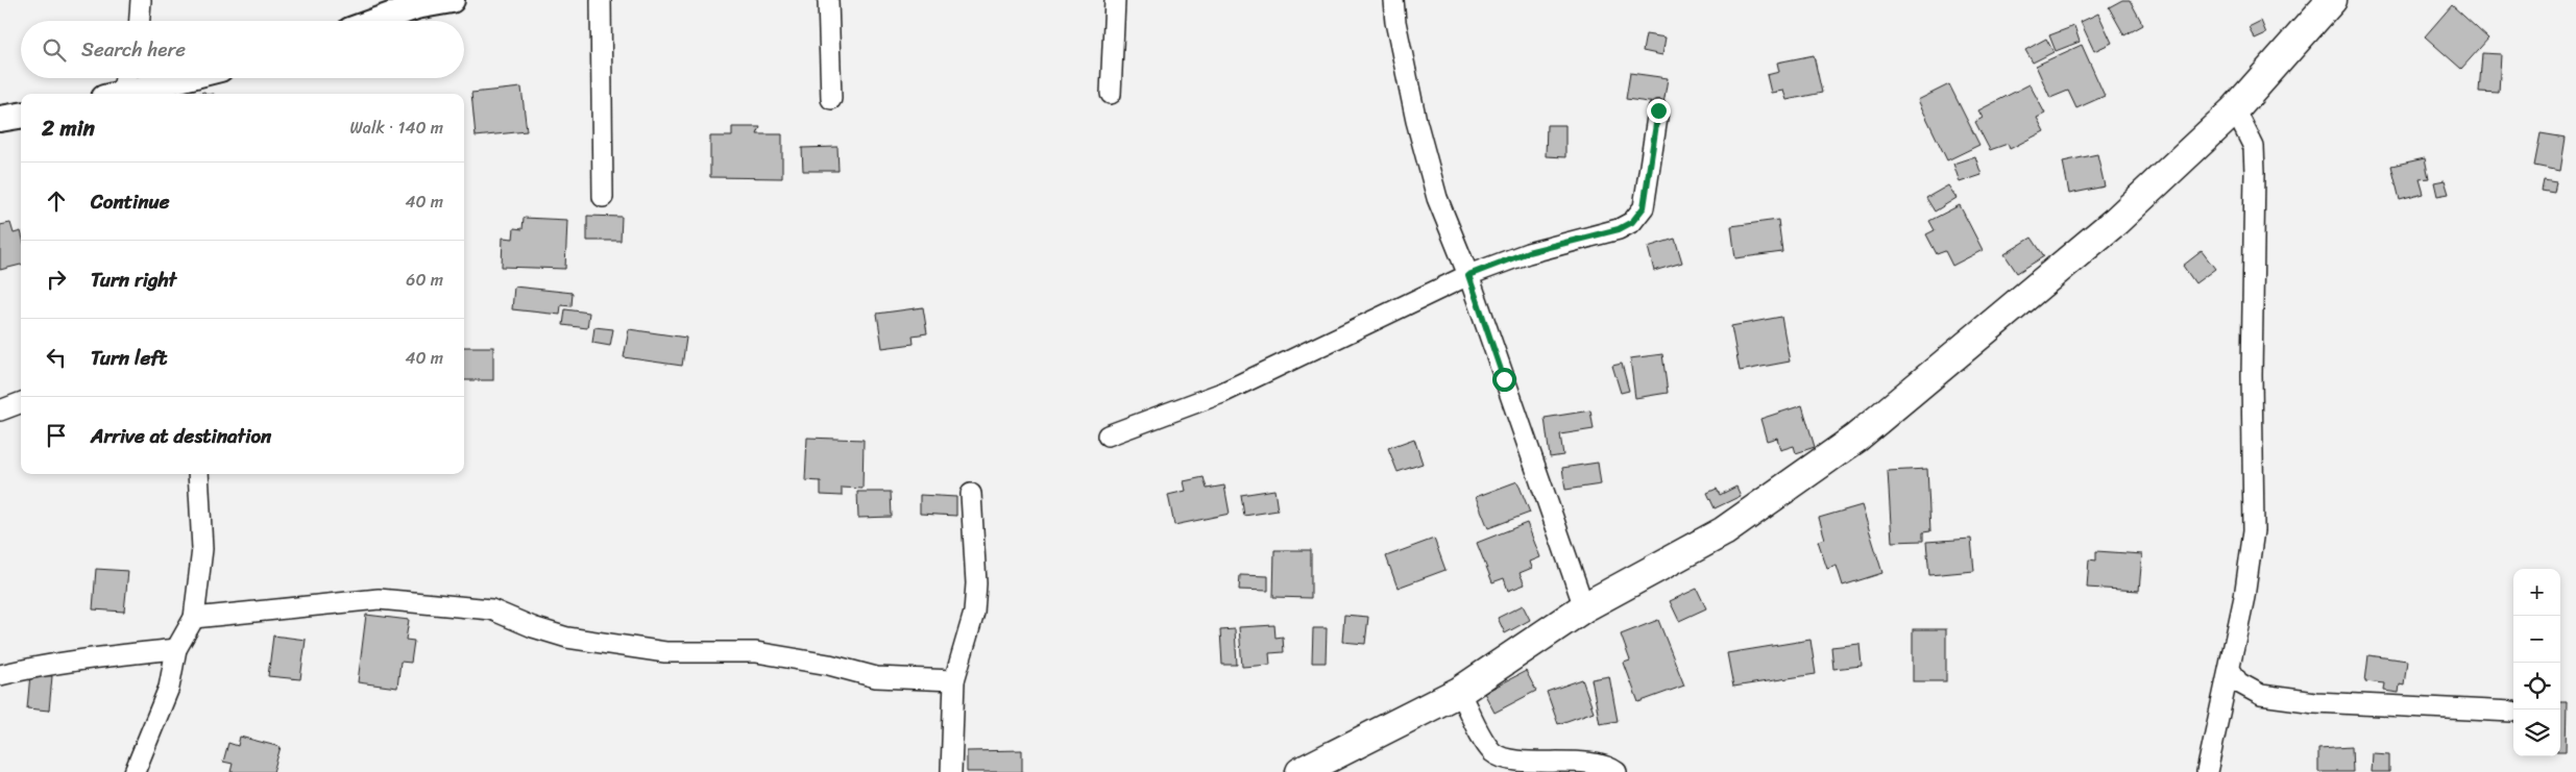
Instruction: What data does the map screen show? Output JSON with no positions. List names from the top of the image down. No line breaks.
{"page":{"search":"Search here","heading":["2 min","Walk · 140 m"],"list":[["Continue","40 m"],["Turn right","60 m"],["Turn left","40 m"],"Arrive at destination"],"map_buttons":["+","−"]}}
